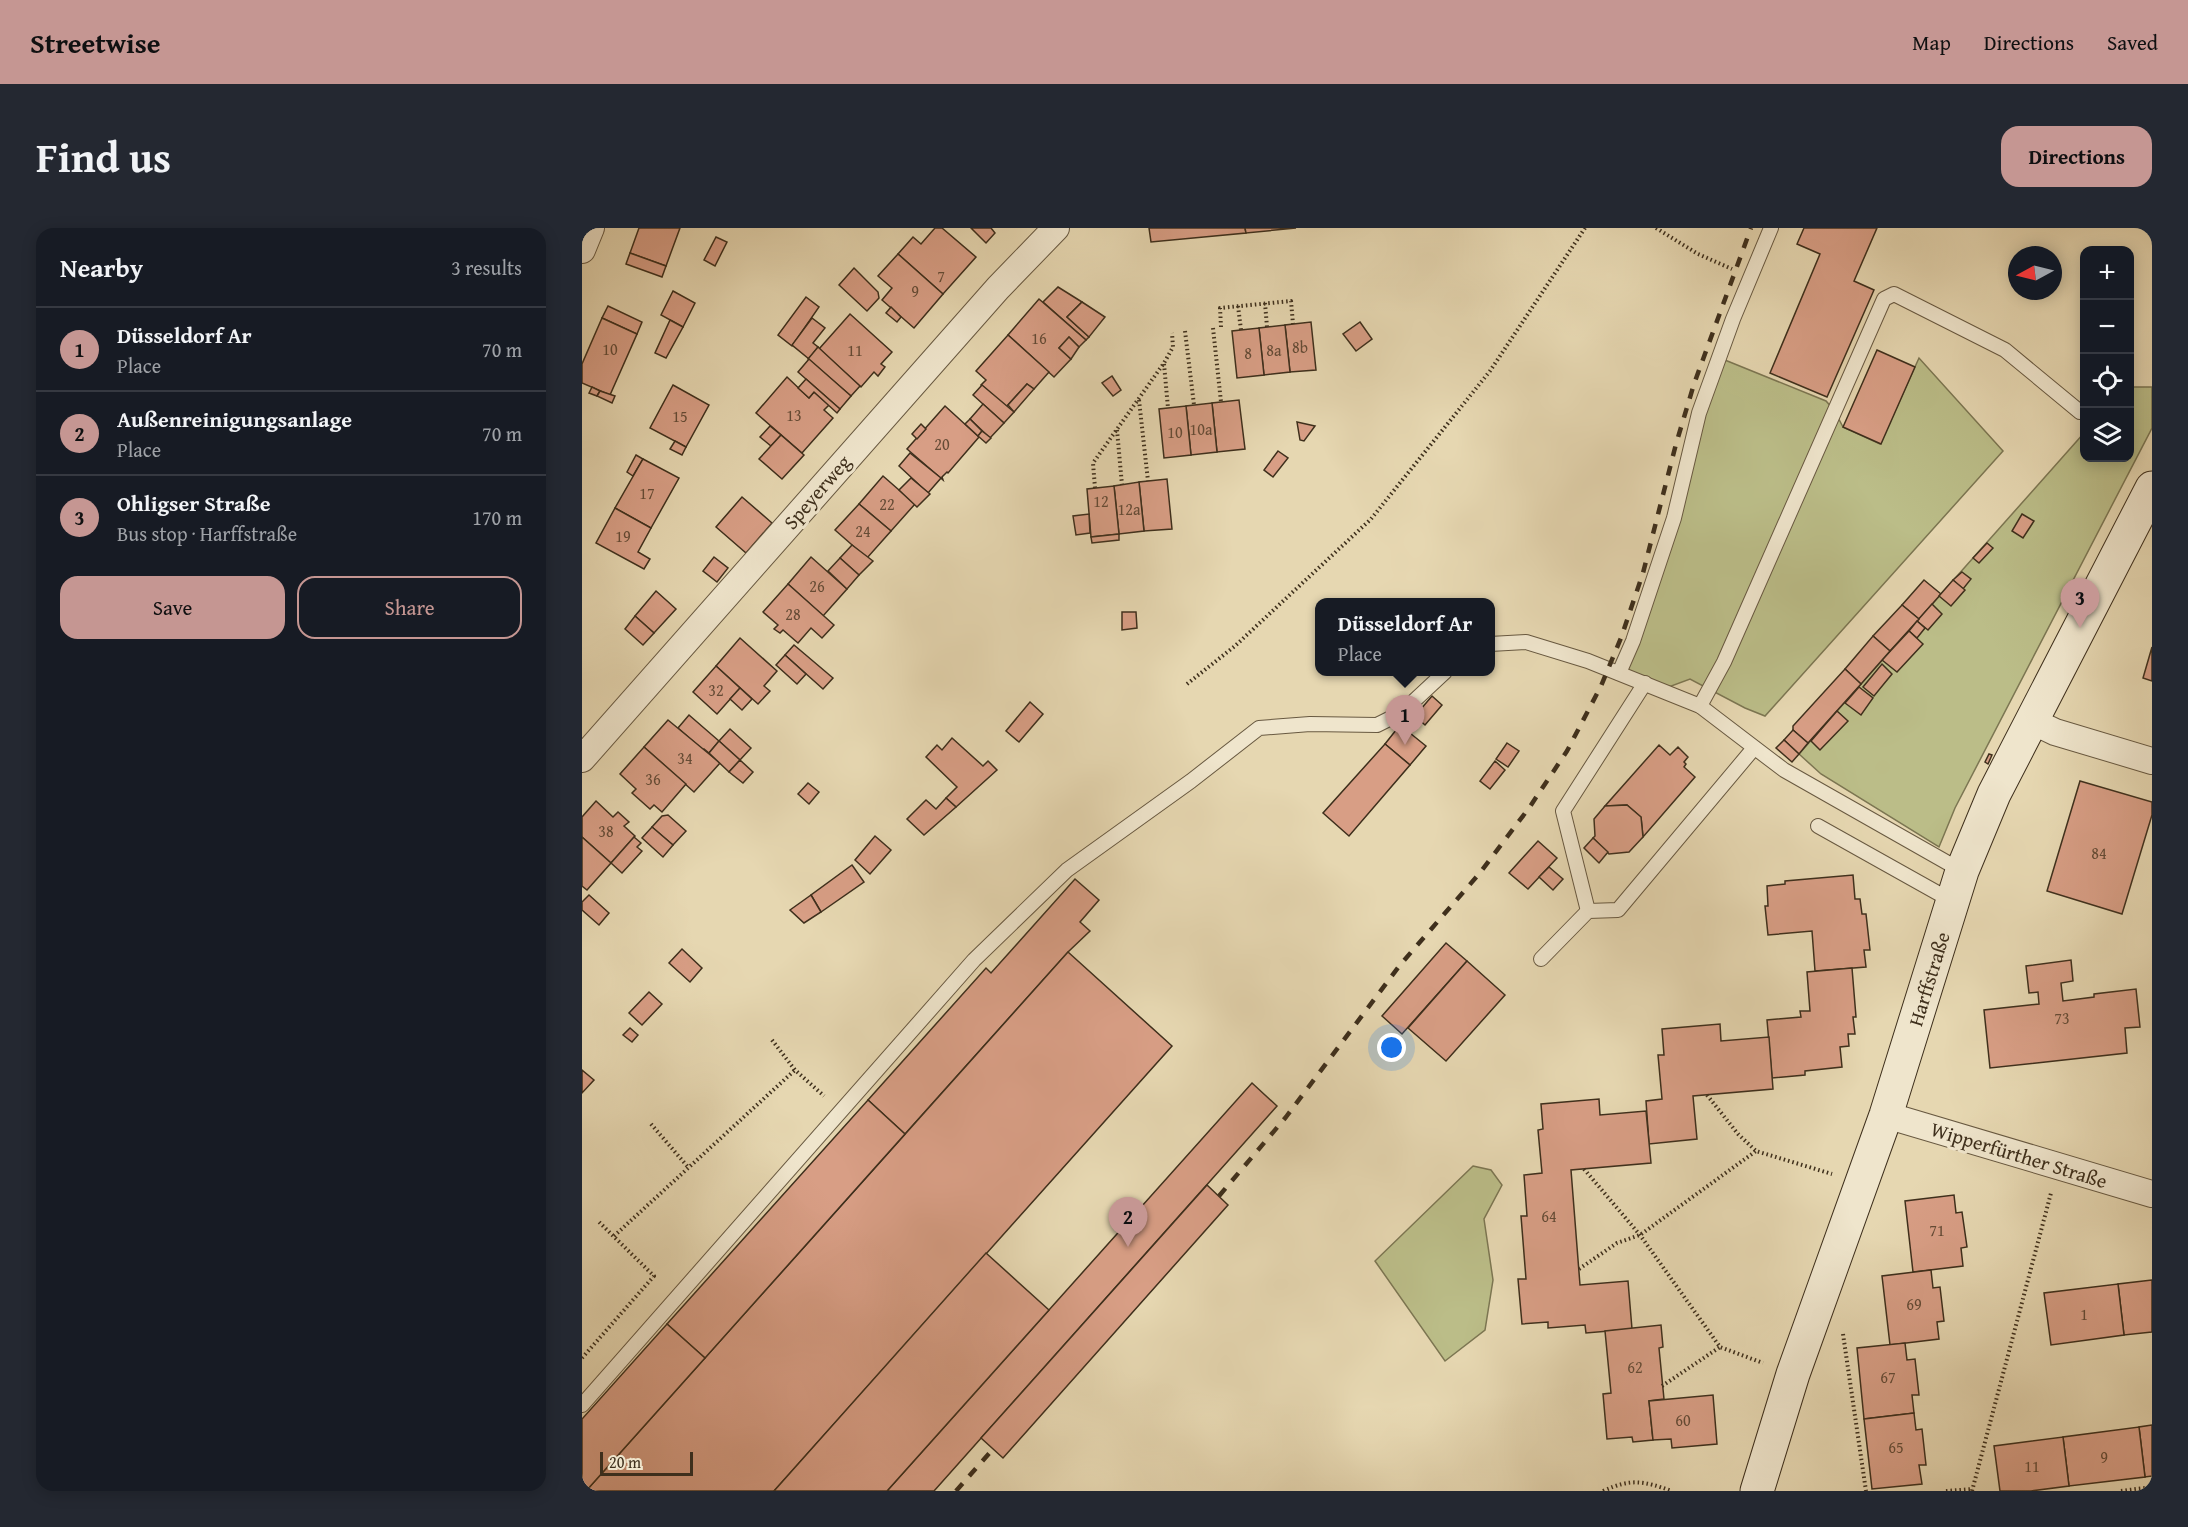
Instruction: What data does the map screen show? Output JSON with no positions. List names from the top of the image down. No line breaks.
{"streets":{"street":["Speyerweg","Harffstraße","Wipperfürther Straße"]},"crossings":[["Harffstraße","Wipperfürther Straße"]],"house_numbers":["7","9","16","8b","10","11","8a","8","13","15","10a","10","20","17","12","22","12a","24","19","26","28","32","34","36","38","84","73","64","71","69","1","62","67","60","65","9","11"],"scale_bar":"20 m","north":"left","page":{"header":"Streetwise","nav":["Map","Directions","Saved"],"title":"Find us","buttons":["Directions",["Save","Share"]],"heading":["Nearby","3 results"],"map_buttons":["+","−"],"list":[{"mark":"1","name":"Düsseldorf Ar","note":"Place","value":"70 m"},{"mark":"2","name":"Außenreinigungsanlage","note":"Place","value":"70 m"},{"mark":"3","name":"Ohligser Straße","note":"Bus stop · Harffstraße","value":"170 m"}],"pins":["3","1","2"],"popup":["Düsseldorf Ar","Place"],"scale":"20 m"}}
